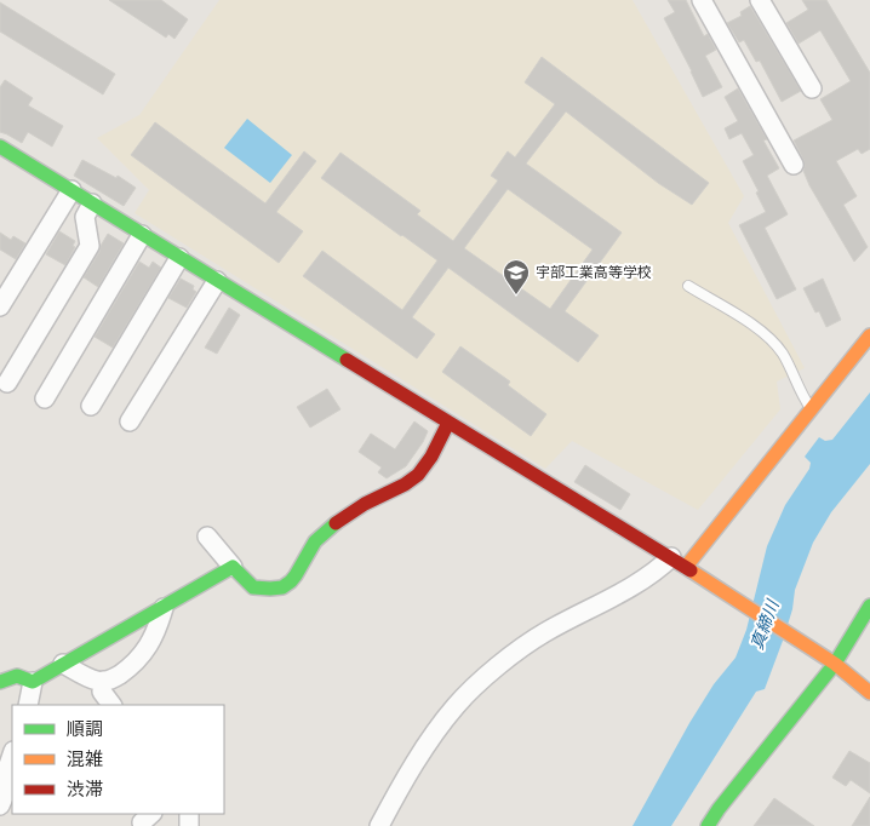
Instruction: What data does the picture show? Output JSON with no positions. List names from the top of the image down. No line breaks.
{"water":["真締川"],"places":{"school or university":["宇部工業高等学校"]},"legend":["順調","混雑","渋滞"]}
